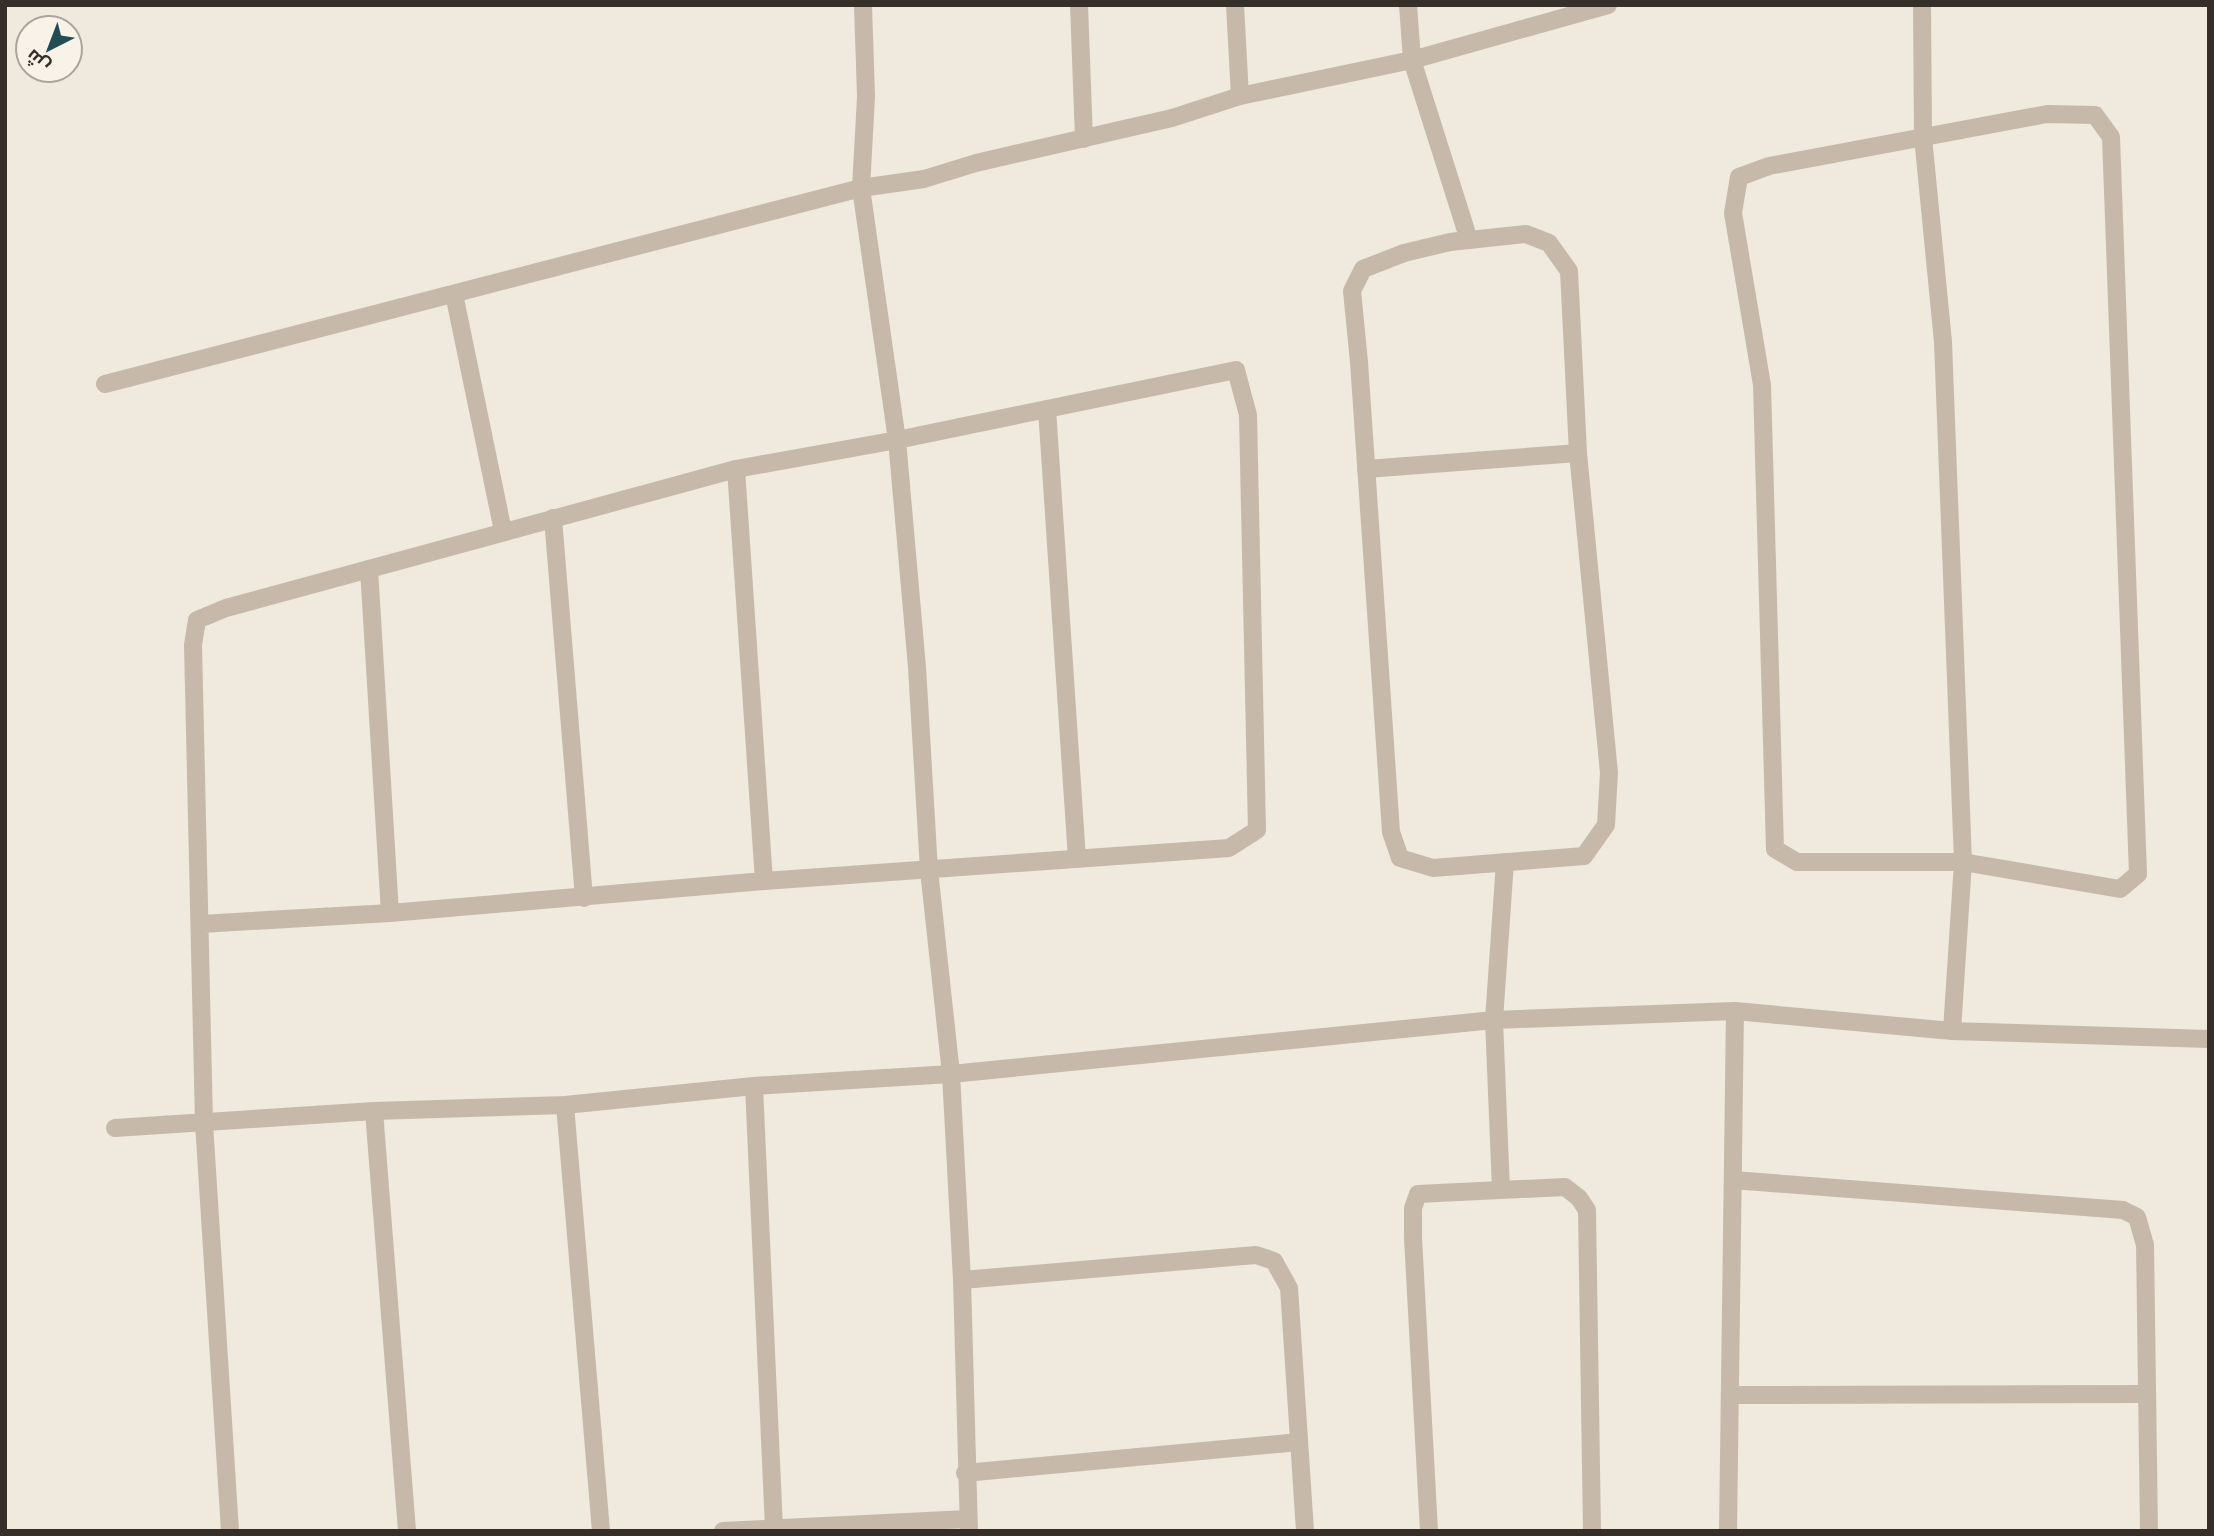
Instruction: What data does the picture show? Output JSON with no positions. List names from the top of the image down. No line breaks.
{"north":"bottom left"}
